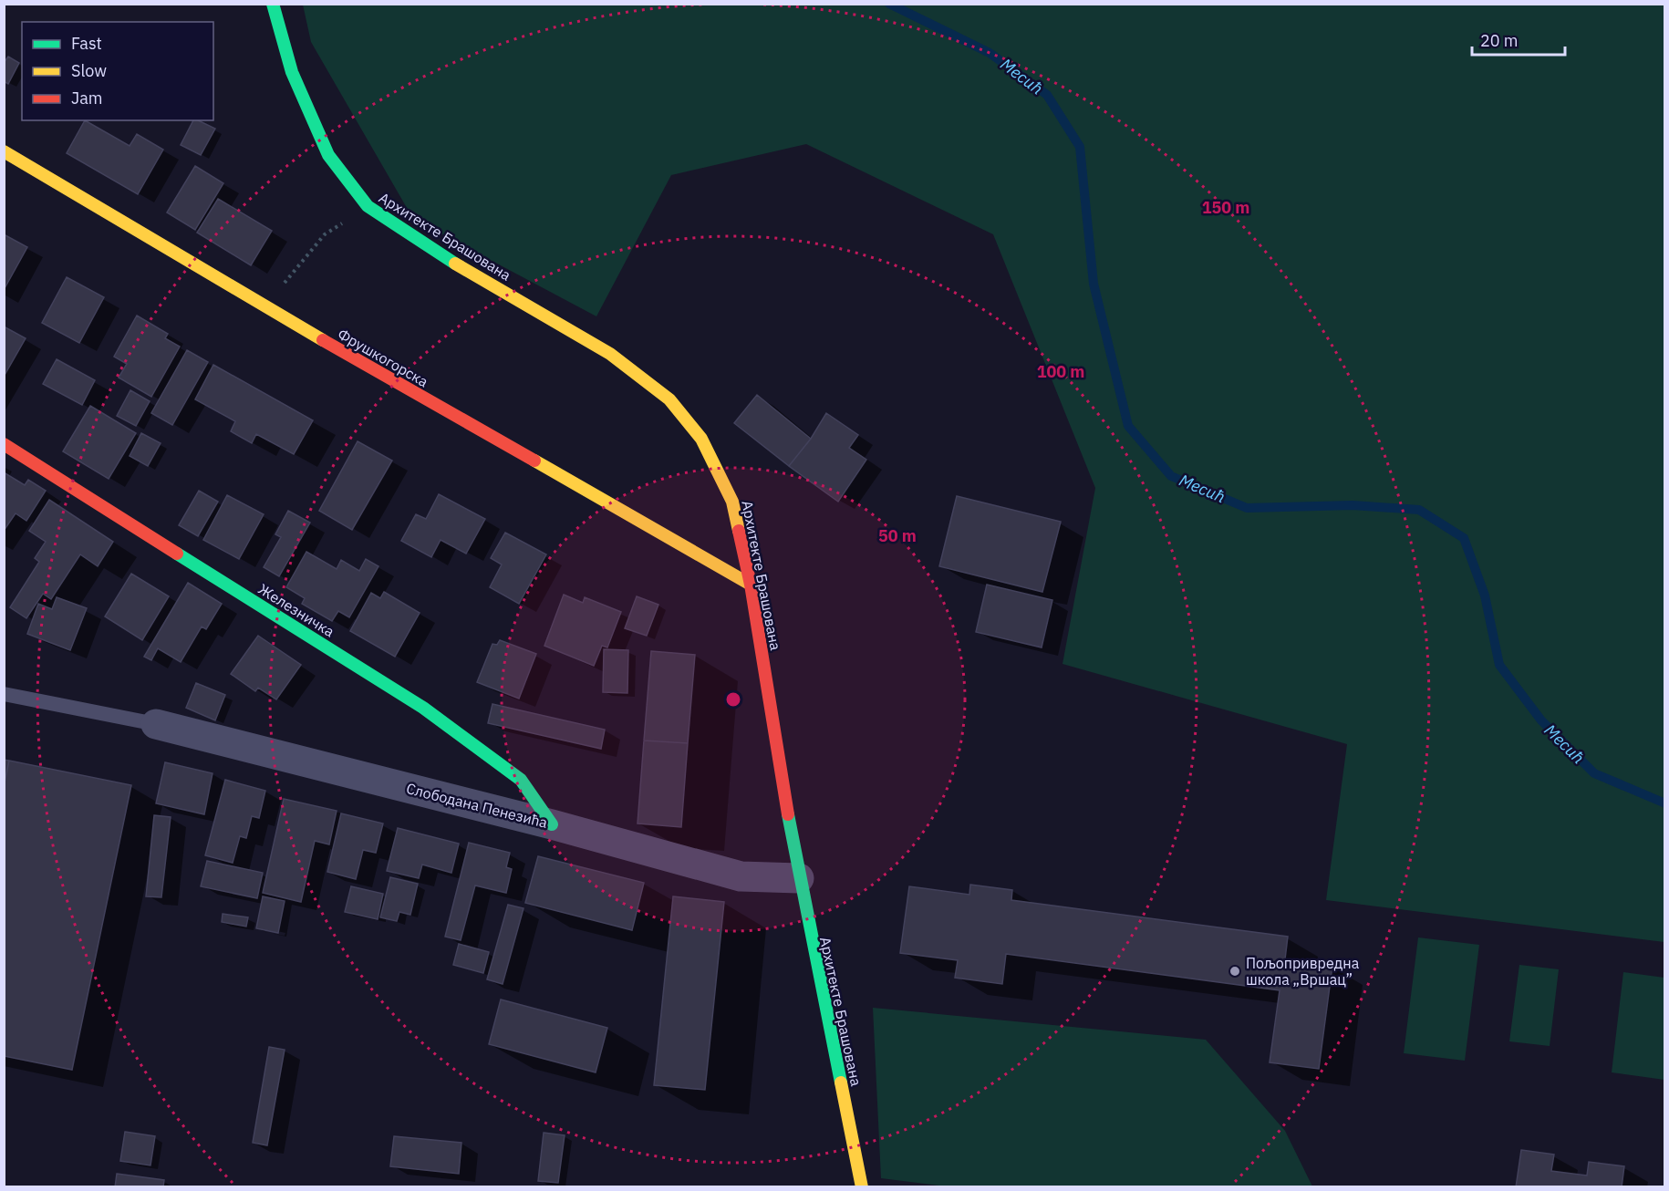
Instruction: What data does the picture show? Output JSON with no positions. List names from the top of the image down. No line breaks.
{"streets":{"street":["Архитекте Брашована","Фрушкогорска","Железничка","Слободана Пенезића"]},"crossings":[["Архитекте Брашована","Фрушкогорска"],["Архитекте Брашована","Слободана Пенезића"],["Железничка","Слободана Пенезића"]],"water":["Месић"],"places":["Пољопривредна школа „Вршац”"],"legend":["Fast","Slow","Jam"],"scale_bar":"20 m","rings":["150 m","100 m","50 m"]}
